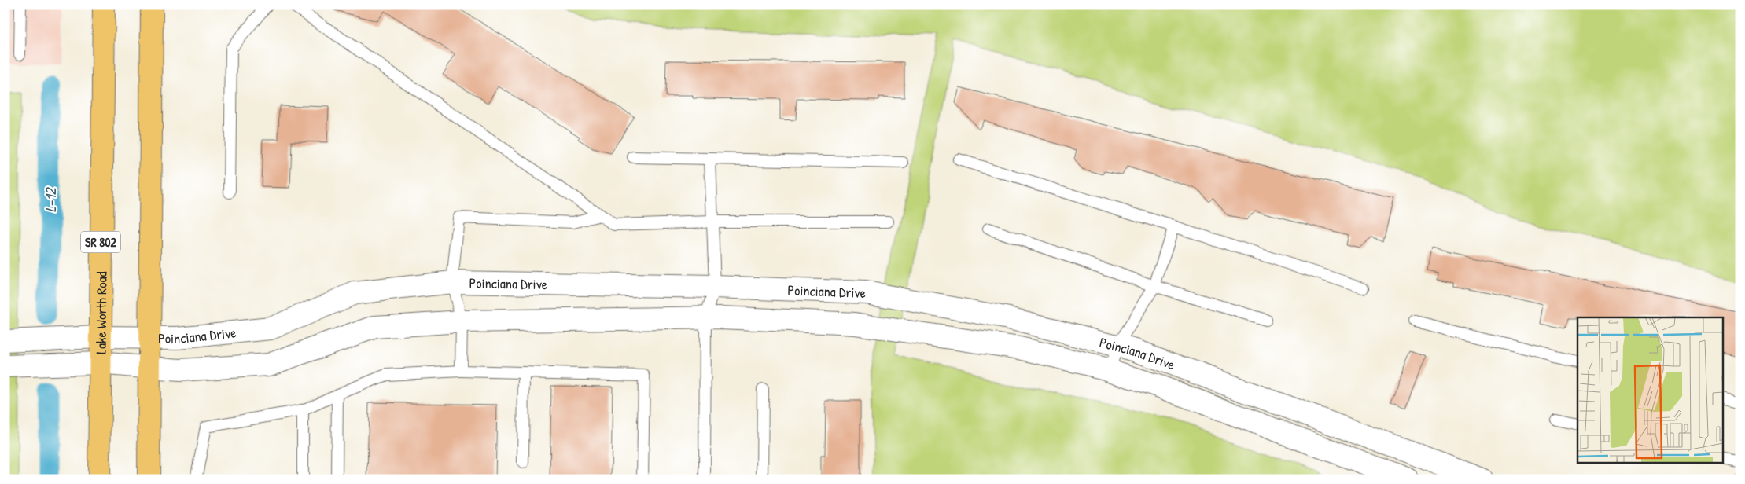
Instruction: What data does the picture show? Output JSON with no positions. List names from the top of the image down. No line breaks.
{"streets":{"main road":["SR 802","Lake Worth Road"],"street":["Poinciana Drive"]},"crossings":[["Poinciana Drive","Lake Worth Road"]],"water":["L-12"]}
